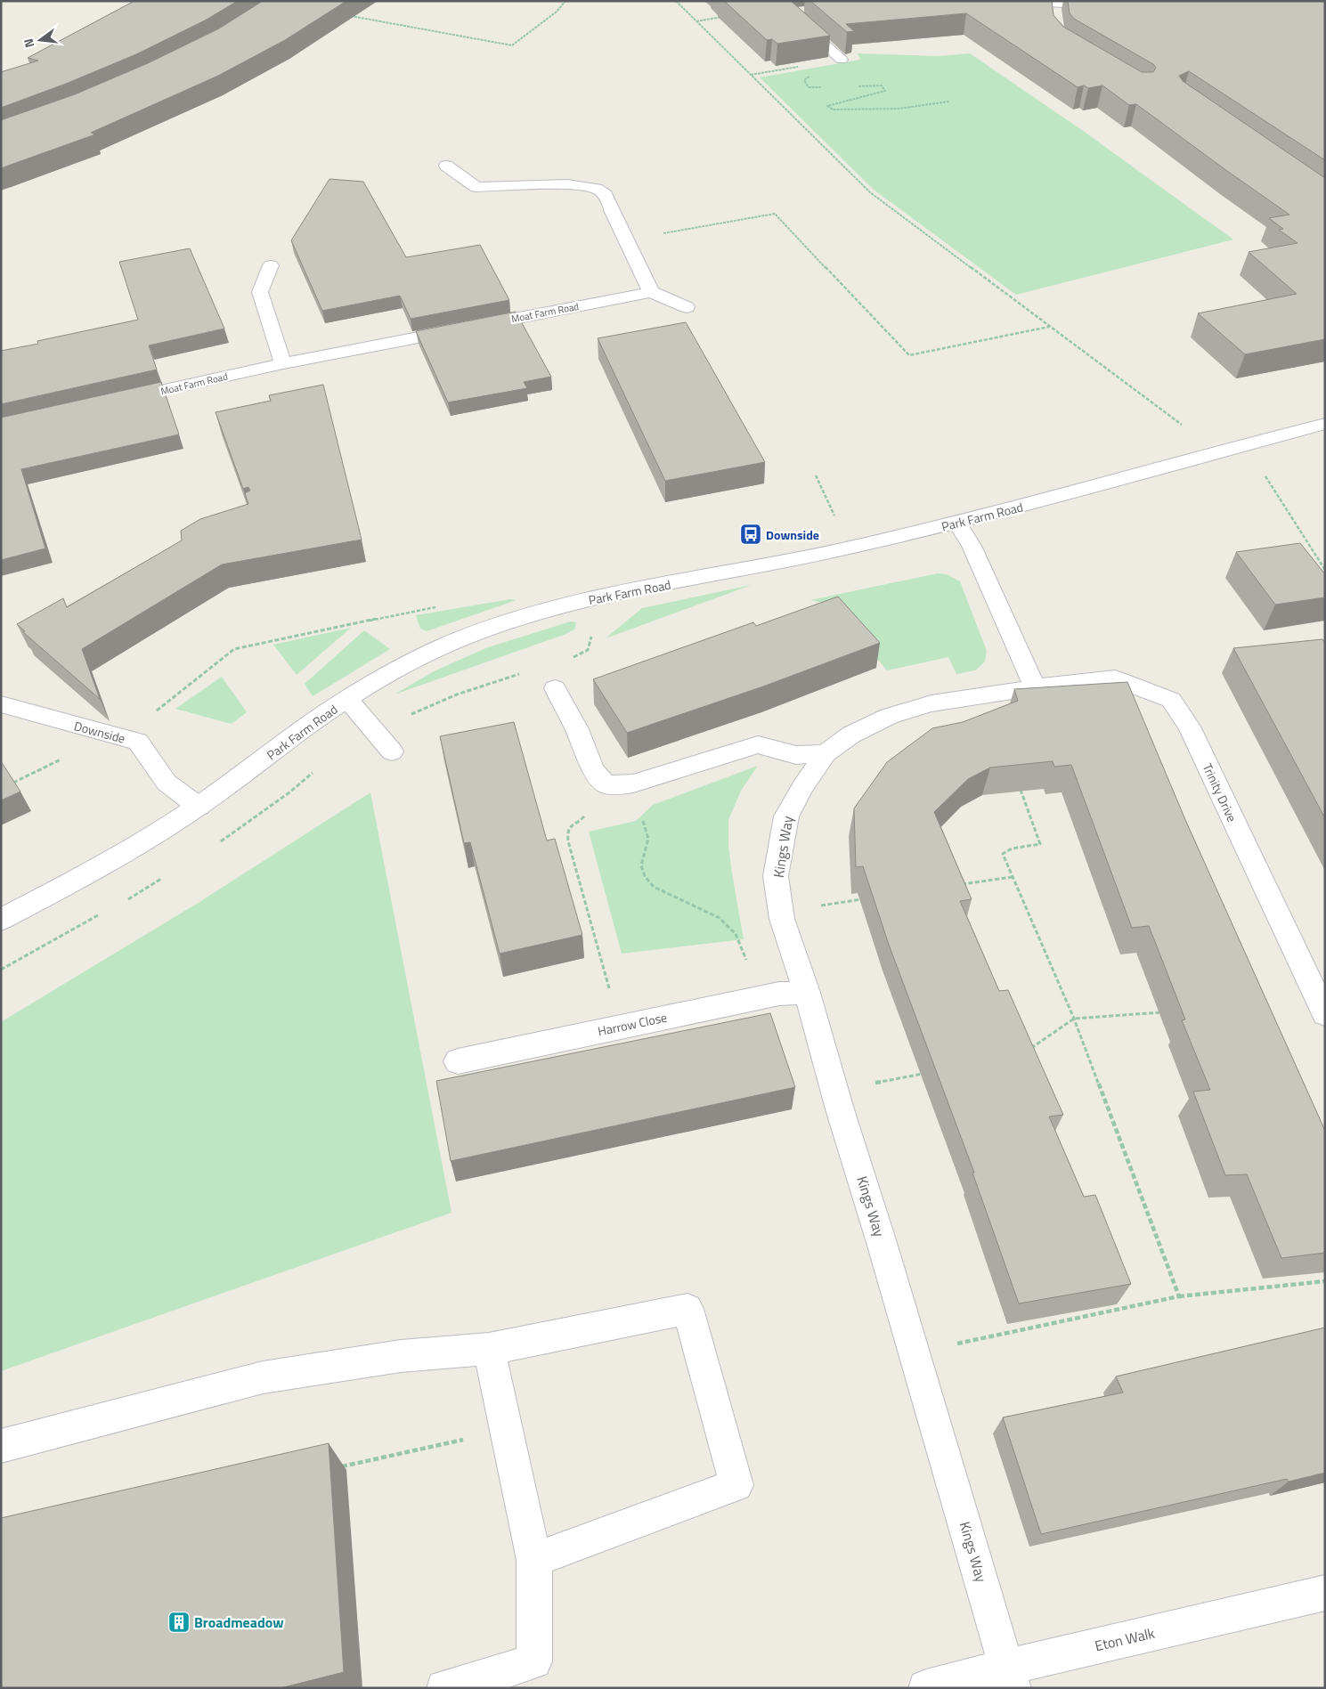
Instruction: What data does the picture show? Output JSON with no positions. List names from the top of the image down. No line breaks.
{"streets":{"street":["Moat Farm Road","Park Farm Road","Downside","Trinity Drive","Kings Way","Harrow Close","Eton Walk"]},"crossings":[["Park Farm Road","Downside"],["Trinity Drive","Kings Way"],["Kings Way","Harrow Close"],["Kings Way","Eton Walk"]],"places":{"bus stop":["Downside"],"building":["Broadmeadow"]},"north":"left"}
